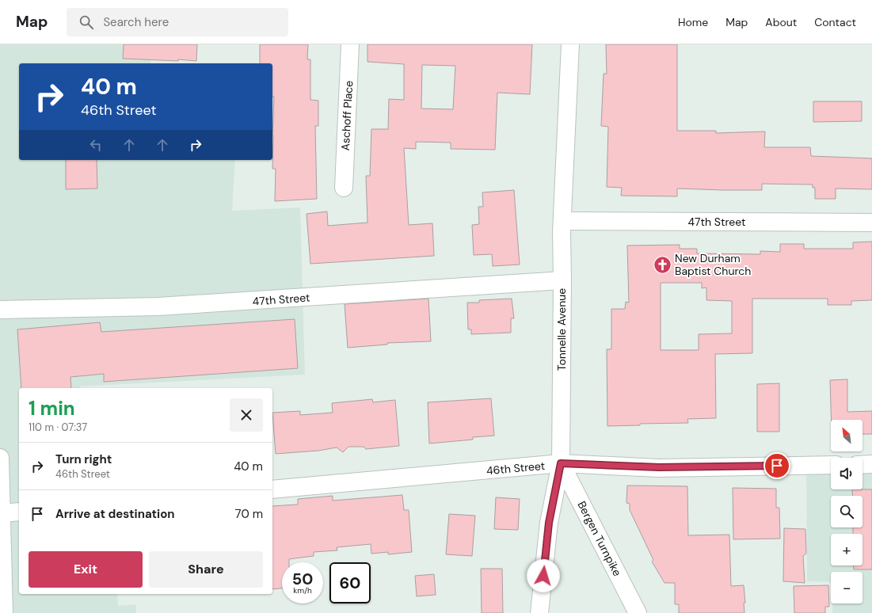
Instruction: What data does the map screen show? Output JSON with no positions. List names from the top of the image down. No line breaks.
{"streets":{"street":["Aschoff Place","47th Street","Tonnelle Avenue","46th Street","Bergen Turnpike"]},"crossings":[["47th Street","Tonnelle Avenue"],["Tonnelle Avenue","46th Street"],["Tonnelle Avenue","Bergen Turnpike"],["46th Street","Bergen Turnpike"]],"places":{"church":["New Durham Baptist Church"]},"north":"top left","page":{"header":"Map","search":"Search here","nav":["Home","Map","About","Contact"],"turn":["40 m","46th Street"],"heading":["1 min","110 m · 07:37"],"map_buttons":["+","−"],"list":[{"name":"Turn right","note":"46th Street","value":"40 m"},{"name":"Arrive at destination","value":"70 m"}],"buttons":["Exit","Share"],"speed":"50 km/h","limit":"60"}}
